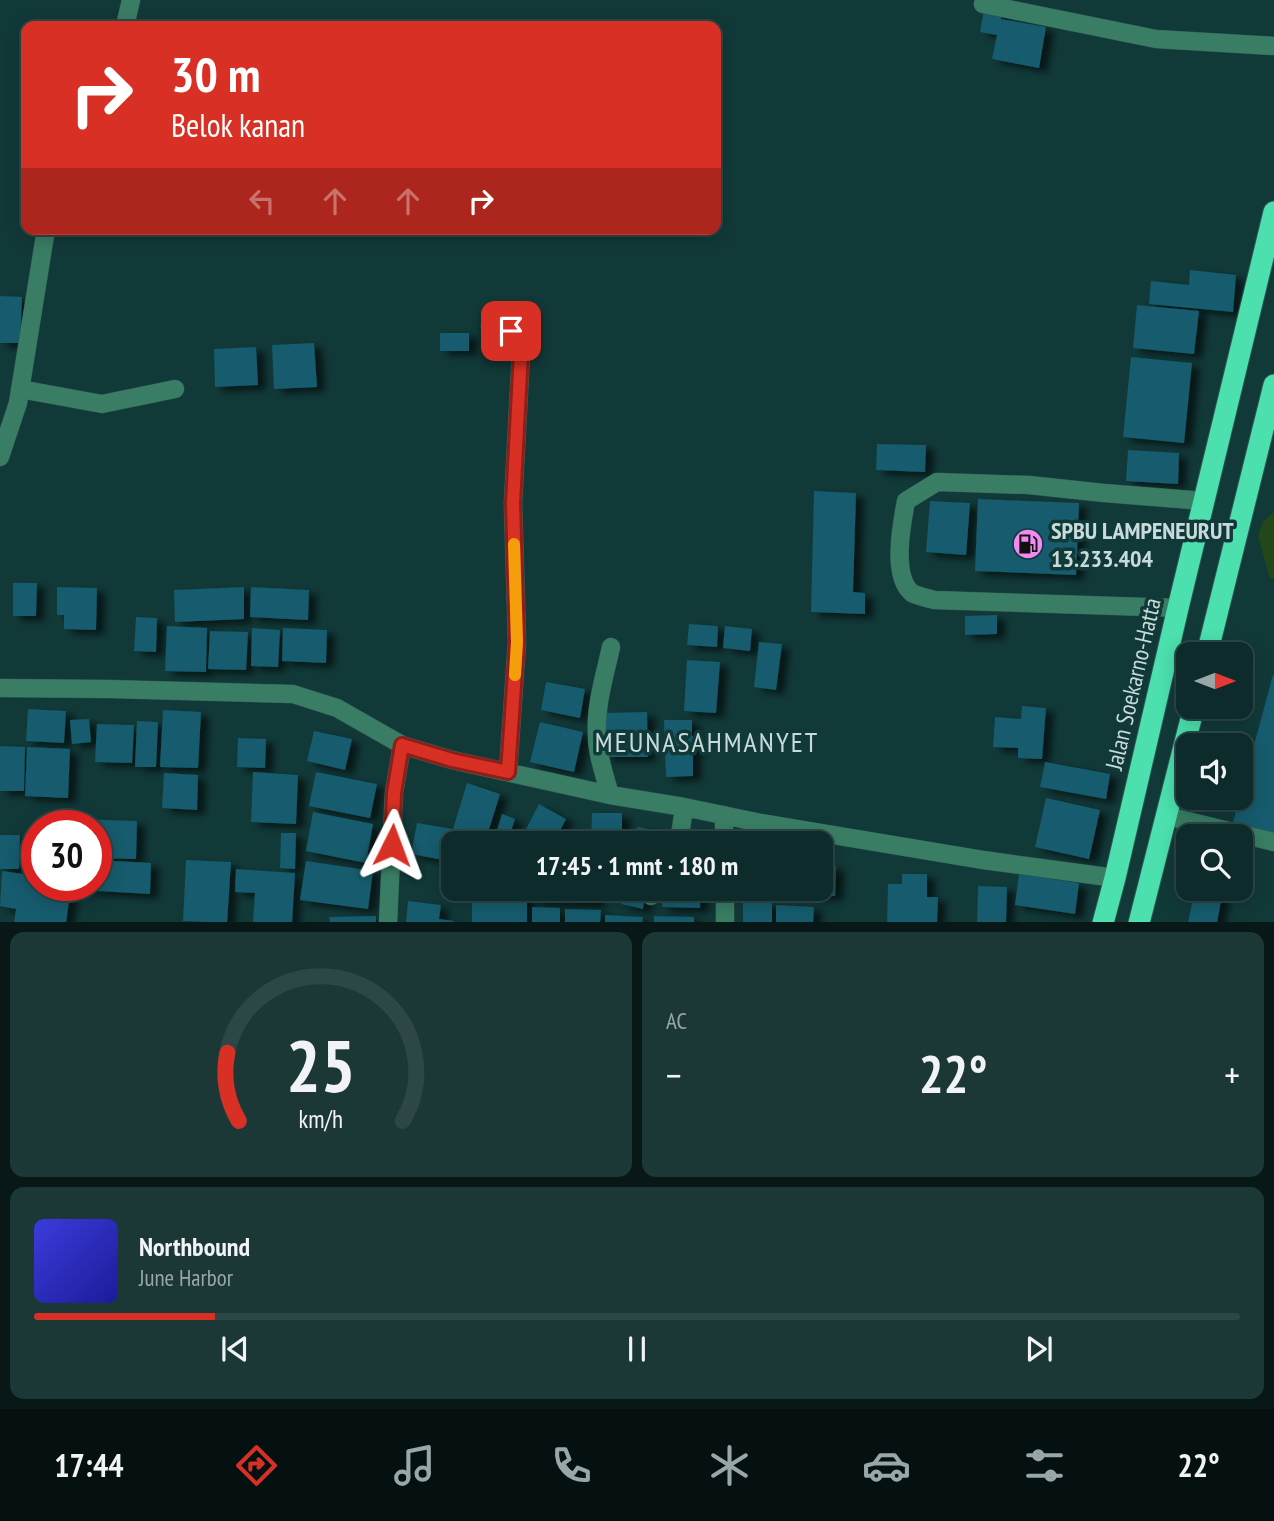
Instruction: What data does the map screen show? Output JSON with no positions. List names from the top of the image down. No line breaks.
{"streets":{"highway":["Jalan Soekarno-Hatta"]},"districts":["MEUNASAHMANYET"],"places":{"fuel station":["SPBU LAMPENEURUT 13.233.404"]},"north":"right","page":{"turn":["30 m","Belok kanan"],"limit":"30","trip":"17:45 · 1 mnt · 180 m","tile":"AC","heat":["−","22°","+"],"song":["Northbound","June Harbor"],"tabs":["17:44","22°"],"gauge":["25","km/h"]}}
